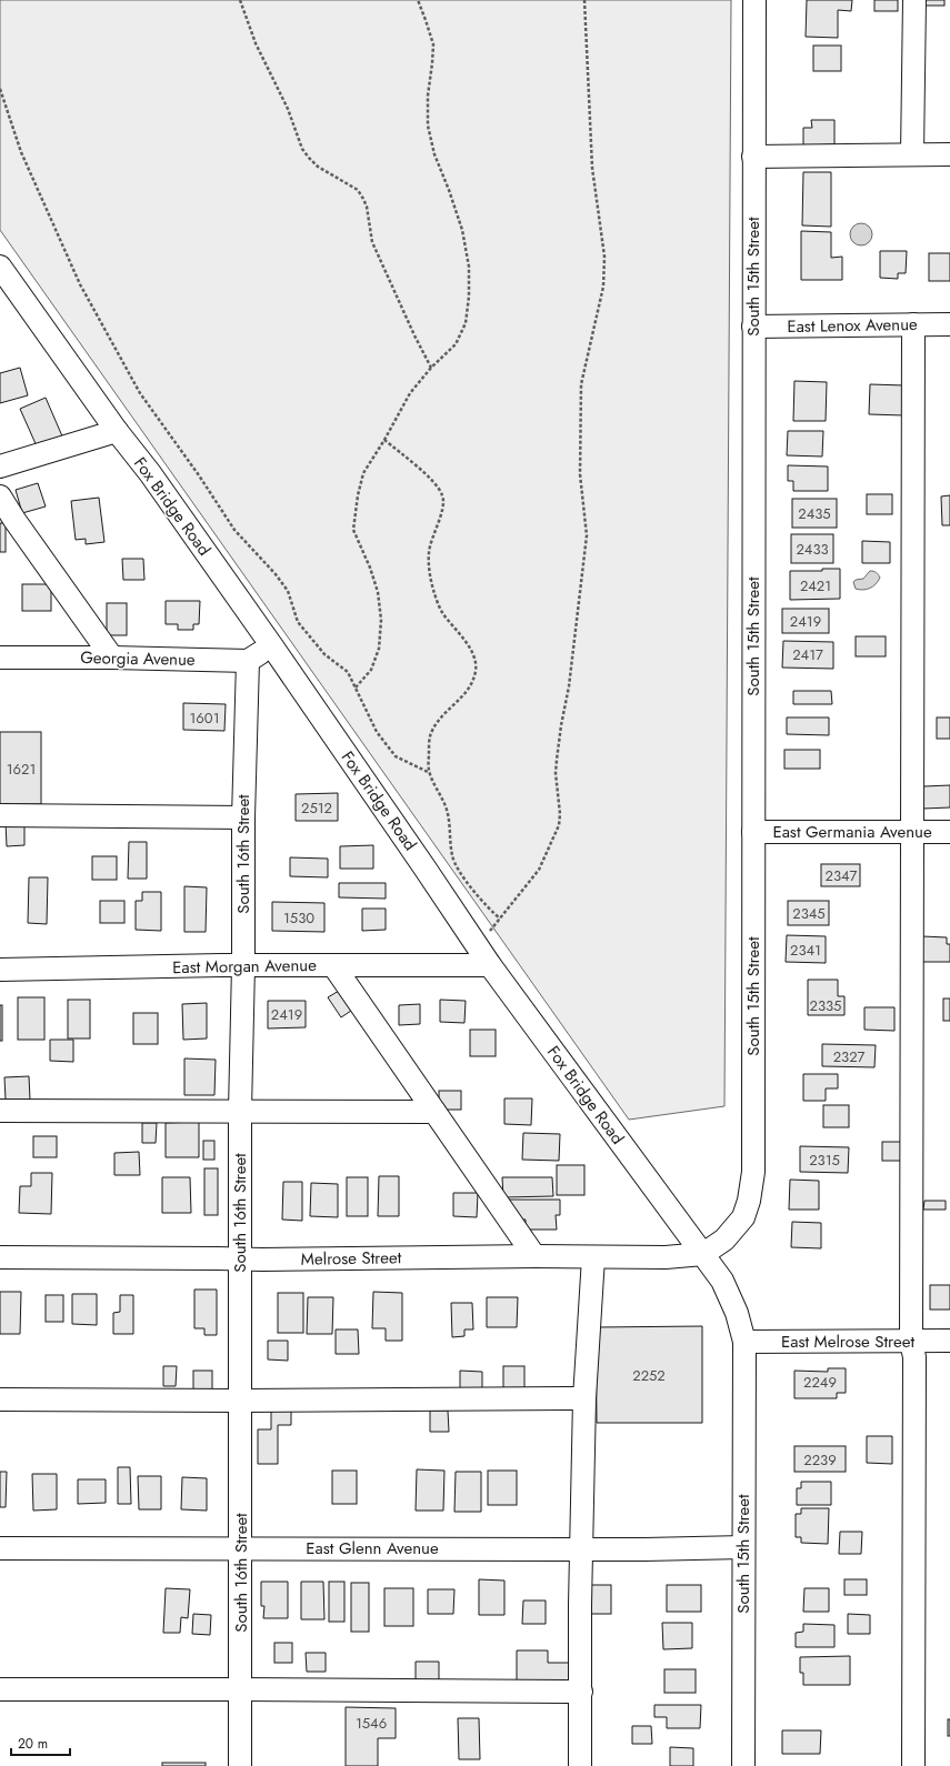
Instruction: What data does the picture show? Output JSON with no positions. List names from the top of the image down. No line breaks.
{"streets":{"street":["South 15th Street","East Lenox Avenue","Fox Bridge Road","Georgia Avenue","East Germania Avenue","South 16th Street","East Morgan Avenue","Melrose Street","East Melrose Street","East Glenn Avenue"]},"crossings":[["South 15th Street","East Lenox Avenue"],["South 15th Street","Fox Bridge Road"],["South 15th Street","East Germania Avenue"],["South 15th Street","Melrose Street"],["South 15th Street","East Melrose Street"],["South 15th Street","East Glenn Avenue"],["Fox Bridge Road","East Morgan Avenue"],["Fox Bridge Road","Melrose Street"],["Fox Bridge Road","East Melrose Street"],["Georgia Avenue","South 16th Street"],["South 16th Street","East Morgan Avenue"],["South 16th Street","Melrose Street"],["South 16th Street","East Glenn Avenue"]],"house_numbers":["2435","2433","2421","2419","2417","1601","1621","2512","2347","2345","1530","2341","2335","2419","2327","2315","2252","2249","2239","1546"],"scale_bar":"20 m"}
